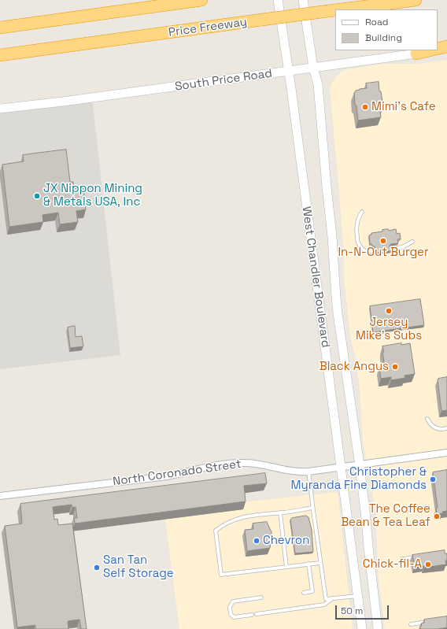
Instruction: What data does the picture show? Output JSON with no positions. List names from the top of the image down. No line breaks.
{"streets":{"highway":["Price Freeway"],"main road":["South Price Road","West Chandler Boulevard"],"street":["North Coronado Street"]},"crossings":[["South Price Road","West Chandler Boulevard"],["West Chandler Boulevard","North Coronado Street"]],"places":["Mimi's Cafe","JX Nippon Mining & Metals USA, Inc","In-N-Out Burger","Jersey Mike's Subs","Black Angus","Christopher & Myranda Fine Diamonds","The Coffee Bean & Tea Leaf","Chevron","Chick-fil-A","San Tan Self Storage"],"legend":["Road","Building"],"scale_bar":"50 m"}
